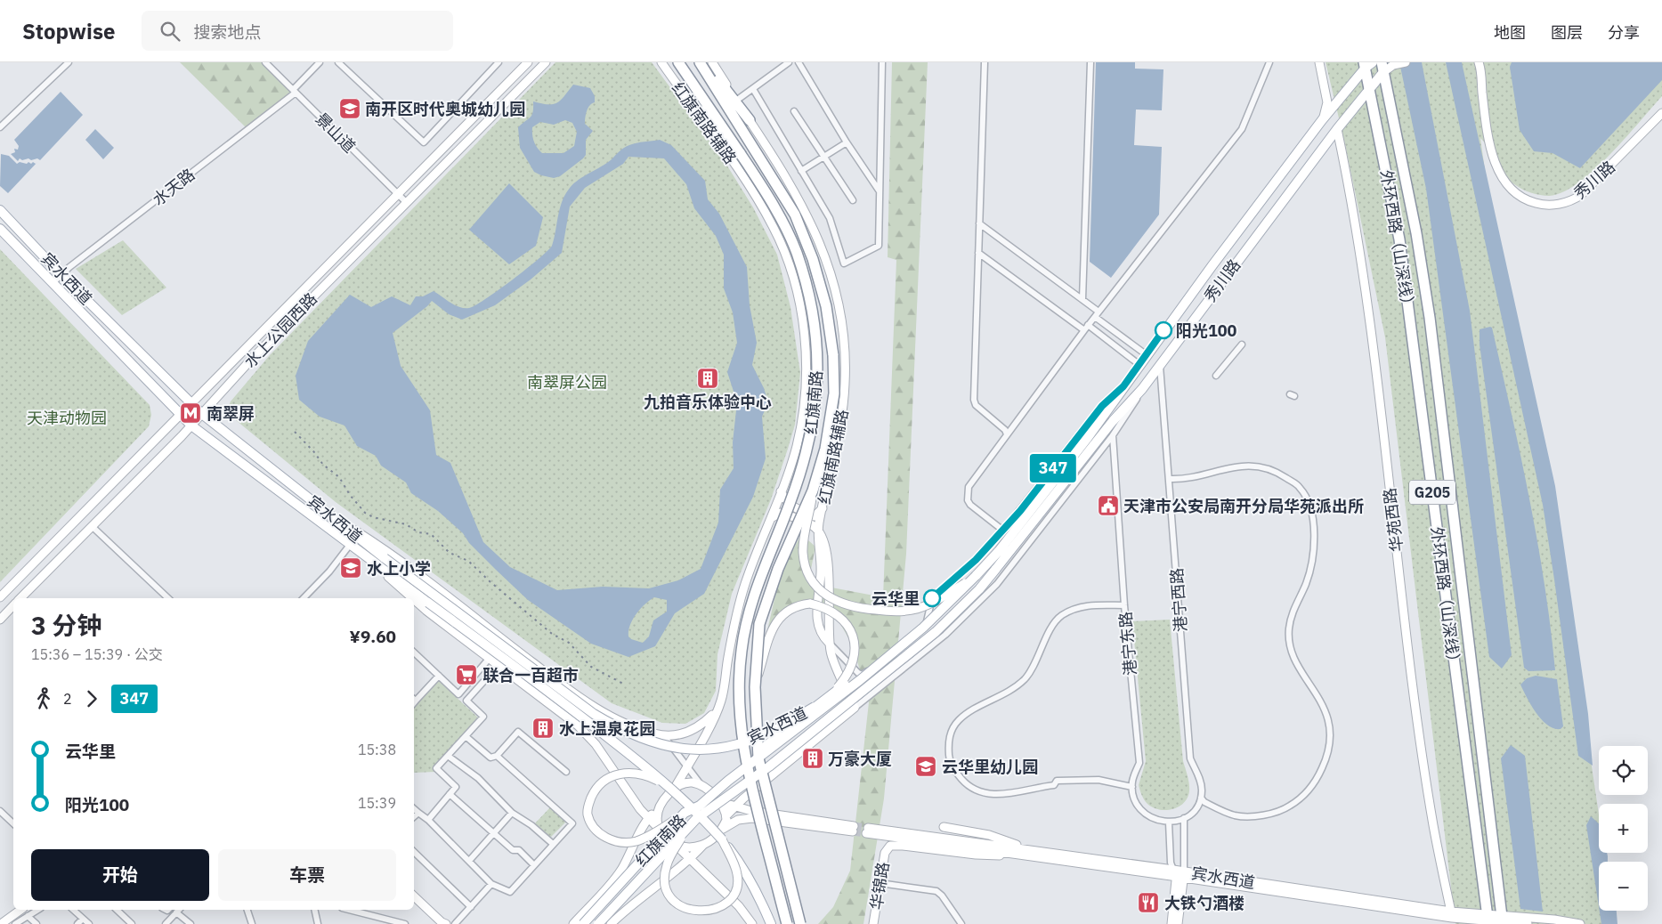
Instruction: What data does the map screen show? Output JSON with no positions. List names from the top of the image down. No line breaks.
{"streets":{"highway":["外环西路（山深线）","红旗南路","G205"],"main road":["红旗南路辅路","秀川路","宾水西道","水上公园西路","华苑西路","华锦路"],"street":["景山道","水天路","港宁西路","港宁东路"]},"crossings":[["红旗南路辅路","宾水西道"],["景山道","水天路"],["景山道","水上公园西路"],["秀川路","外环西路（山深线）"],["秀川路","红旗南路"],["秀川路","华苑西路"],["秀川路","港宁西路"],["水天路","宾水西道"],["外环西路（山深线）","宾水西道"],["宾水西道","水上公园西路"],["宾水西道","华苑西路"],["宾水西道","华锦路"]],"parks":["南翠屏公园","天津动物园"],"places":{"school or university":["南开区时代奥城幼儿园","水上小学","云华里幼儿园"],"other":["阳光100","云华里"],"building":["九拍音乐体验中心","水上温泉花园","万豪大厦"],"metro station":["南翠屏"],"public building":["天津市公安局南开分局华苑派出所"],"supermarket":["联合一百超市"],"restaurant":["大铁勺酒楼"]},"lines":["bus line 347"],"page":{"header":"Stopwise","search":"搜索地点","nav":["地图","图层","分享"],"on_map":"347","heading":["3 分钟","15:36 – 15:39 · 公交","¥9.60"],"legs":["2","347"],"list":[{"name":"云华里","value":"15:38"},{"name":"阳光100","value":"15:39"}],"map_buttons":["+","−"],"buttons":["开始","车票"]}}
